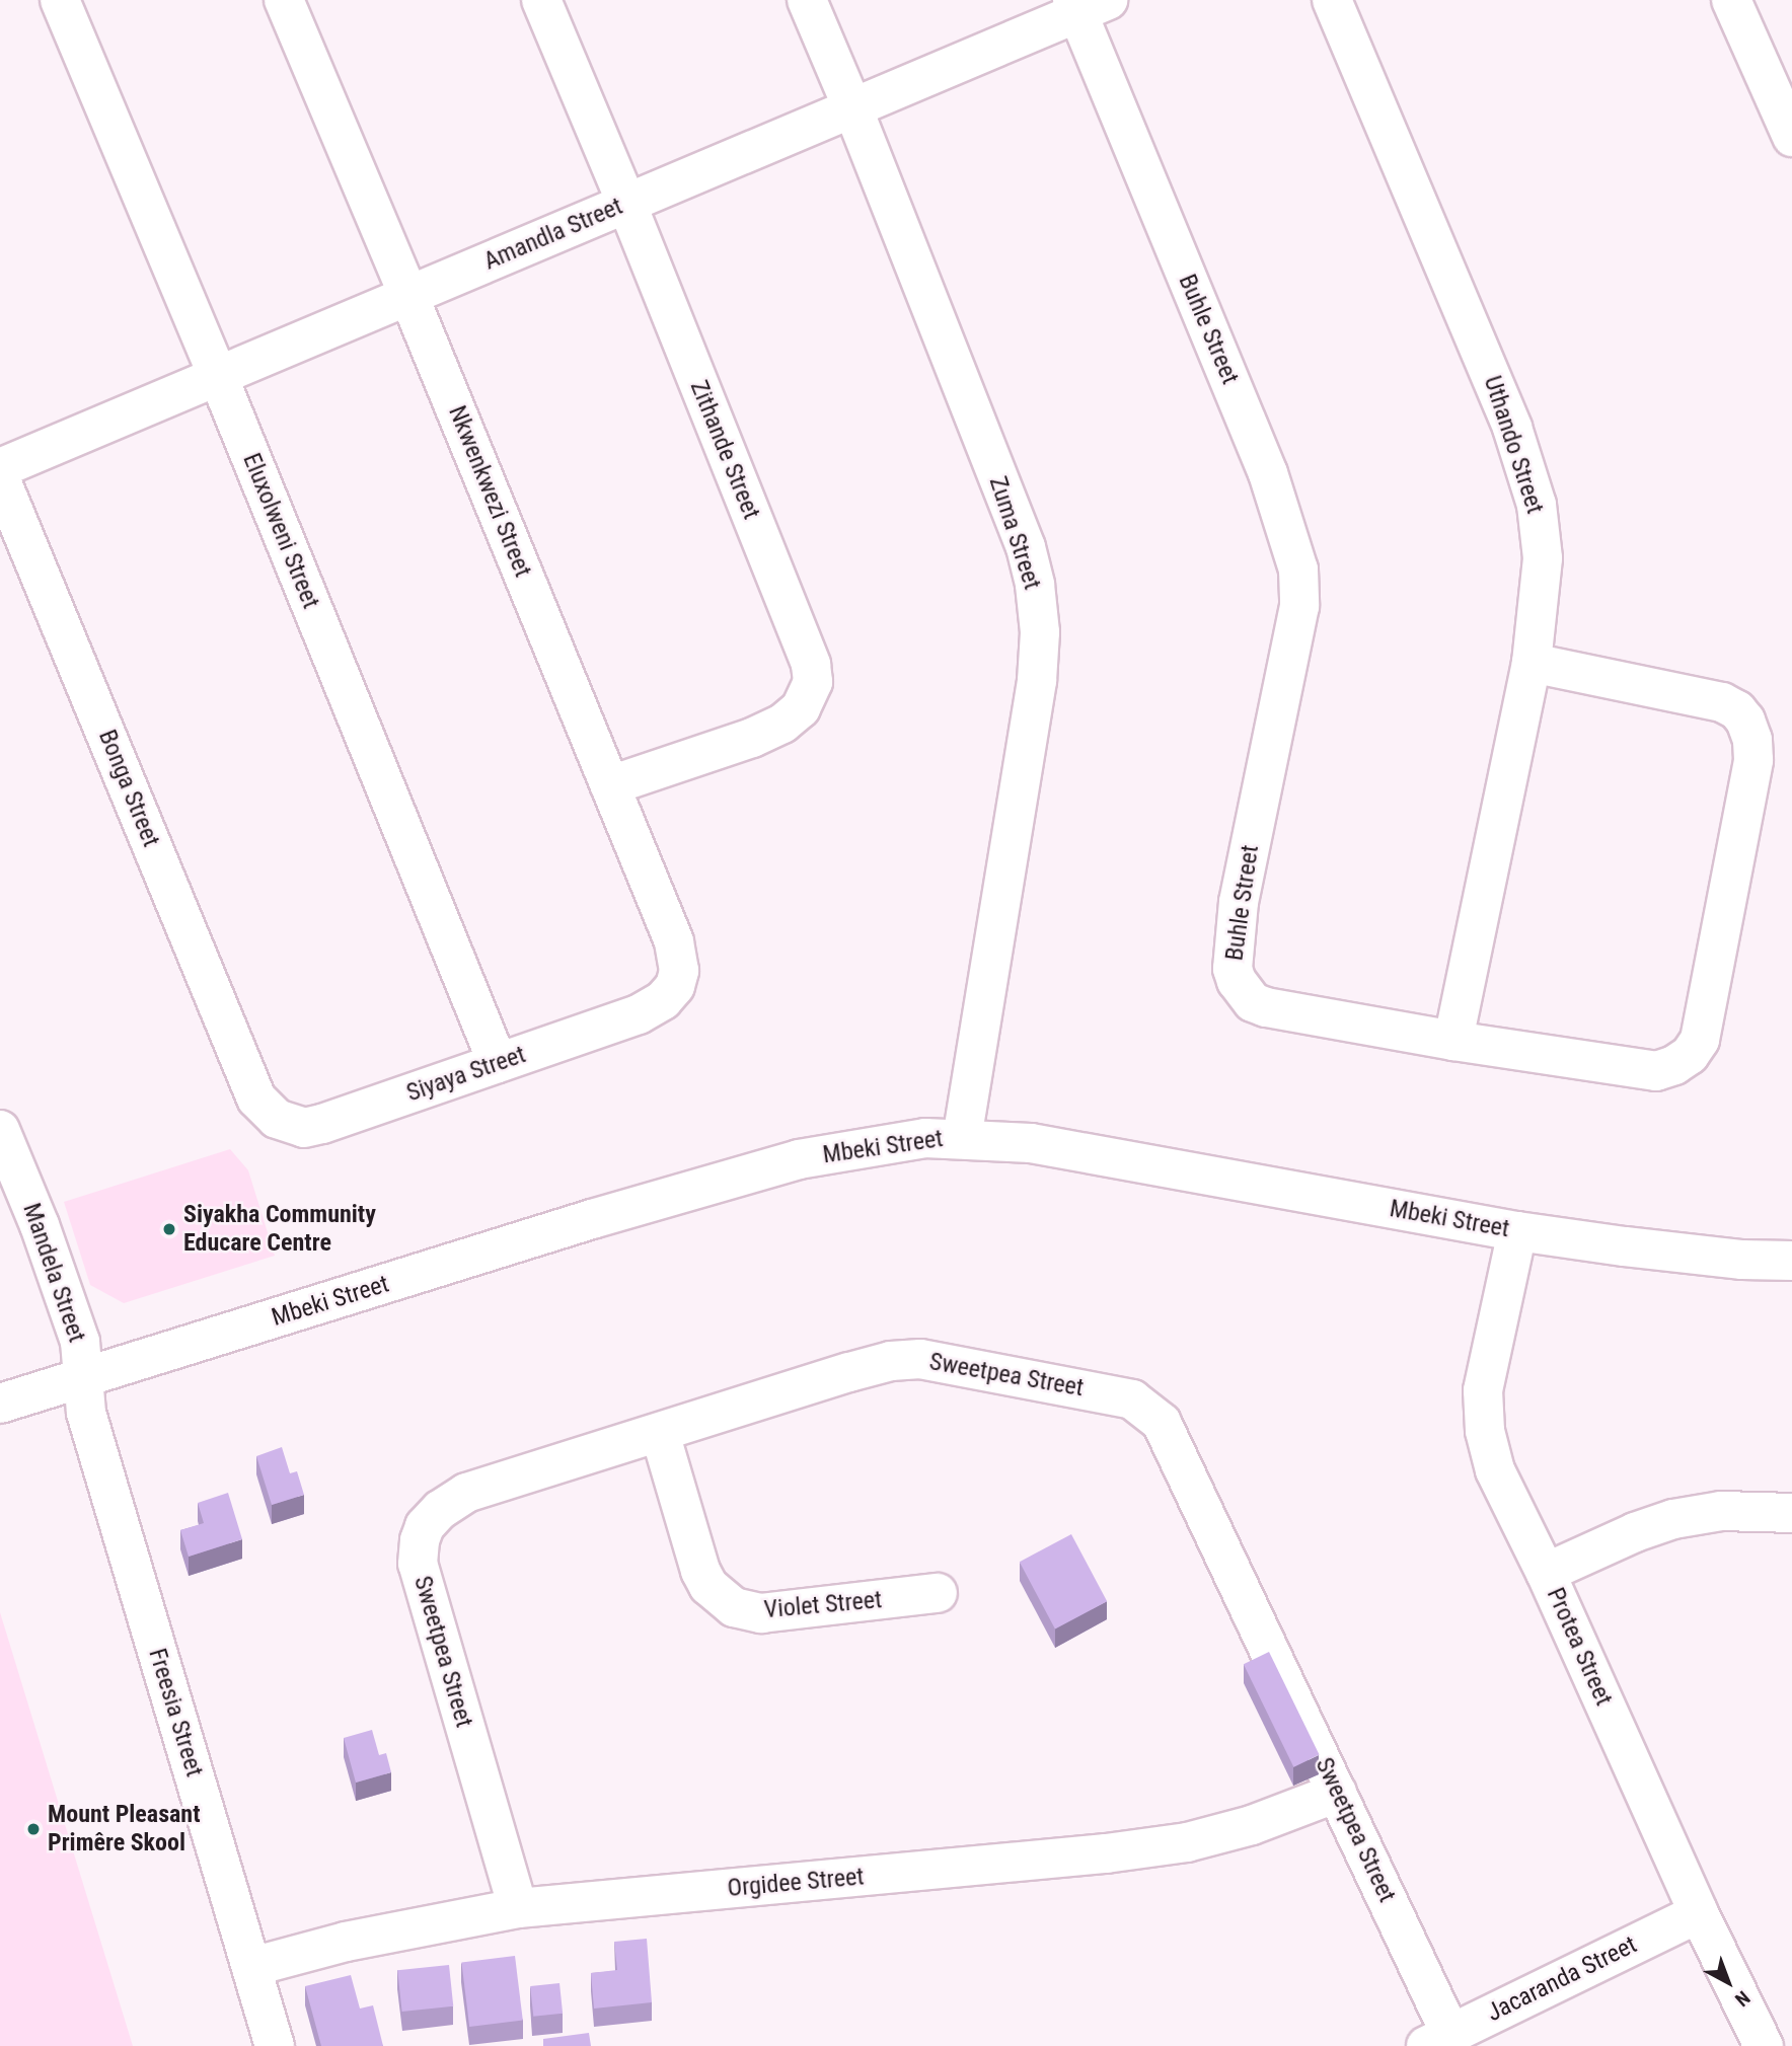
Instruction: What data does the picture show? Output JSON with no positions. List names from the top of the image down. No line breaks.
{"streets":{"street":["Amandla Street","Buhle Street","Uthando Street","Zithande Street","Nkwenkwezi Street","Eluxolweni Street","Zuma Street","Bonga Street","Siyaya Street","Mbeki Street","Mandela Street","Sweetpea Street","Violet Street","Protea Street","Freesia Street","Orgidee Street","Jacaranda Street"]},"crossings":[["Amandla Street","Buhle Street"],["Amandla Street","Zithande Street"],["Amandla Street","Nkwenkwezi Street"],["Amandla Street","Eluxolweni Street"],["Amandla Street","Zuma Street"],["Buhle Street","Uthando Street"],["Zithande Street","Nkwenkwezi Street"],["Nkwenkwezi Street","Siyaya Street"],["Eluxolweni Street","Siyaya Street"],["Zuma Street","Mbeki Street"],["Bonga Street","Siyaya Street"],["Mbeki Street","Mandela Street"],["Mbeki Street","Protea Street"],["Mbeki Street","Freesia Street"],["Mandela Street","Freesia Street"],["Sweetpea Street","Violet Street"],["Sweetpea Street","Orgidee Street"],["Sweetpea Street","Jacaranda Street"],["Protea Street","Jacaranda Street"],["Freesia Street","Orgidee Street"]],"places":["Siyakha Community Educare Centre","Mount Pleasant Primêre Skool"],"north":"bottom right"}
